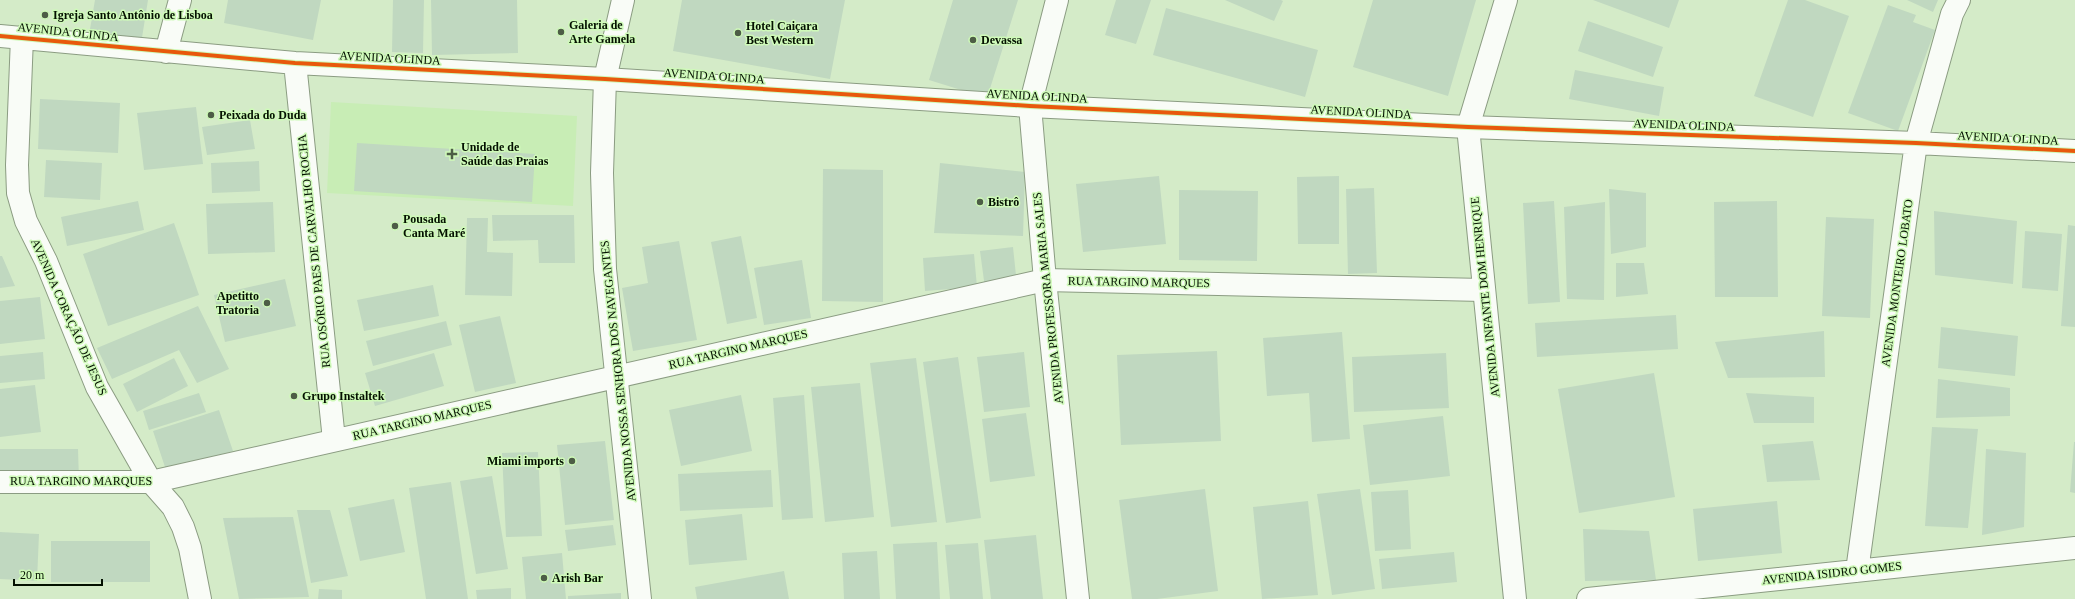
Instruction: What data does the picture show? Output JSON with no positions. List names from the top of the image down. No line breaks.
{"streets":{"street":["AVENIDA OLINDA","RUA OSÓRIO PAES DE CARVALHO ROCHA","RUA TARGINO MARQUES","AVENIDA MONTEIRO LOBATO","AVENIDA INFANTE DOM HENRIQUE","AVENIDA PROFESSORA MARIA SALES","AVENIDA CORAÇÃO DE JESUS","AVENIDA NOSSA SENHORA DOS NAVEGANTES","AVENIDA ISIDRO GOMES"]},"crossings":[["AVENIDA OLINDA","RUA OSÓRIO PAES DE CARVALHO ROCHA"],["AVENIDA OLINDA","AVENIDA MONTEIRO LOBATO"],["AVENIDA OLINDA","AVENIDA INFANTE DOM HENRIQUE"],["AVENIDA OLINDA","AVENIDA PROFESSORA MARIA SALES"],["AVENIDA OLINDA","AVENIDA CORAÇÃO DE JESUS"],["AVENIDA OLINDA","AVENIDA NOSSA SENHORA DOS NAVEGANTES"],["RUA OSÓRIO PAES DE CARVALHO ROCHA","RUA TARGINO MARQUES"],["RUA TARGINO MARQUES","AVENIDA INFANTE DOM HENRIQUE"],["RUA TARGINO MARQUES","AVENIDA PROFESSORA MARIA SALES"],["RUA TARGINO MARQUES","AVENIDA CORAÇÃO DE JESUS"],["RUA TARGINO MARQUES","AVENIDA NOSSA SENHORA DOS NAVEGANTES"],["AVENIDA MONTEIRO LOBATO","AVENIDA ISIDRO GOMES"]],"places":{"other":["Igreja Santo Antônio de Lisboa","Galeria de Arte Gamela","Hotel Caiçara Best Western","Devassa","Peixada do Duda","Bistrô","Pousada Canta Maré","Apetitto Tratoria","Grupo Instaltek","Miami imports","Arish Bar"],"health":["Unidade de Saúde das Praias"]},"scale_bar":"20 m"}
